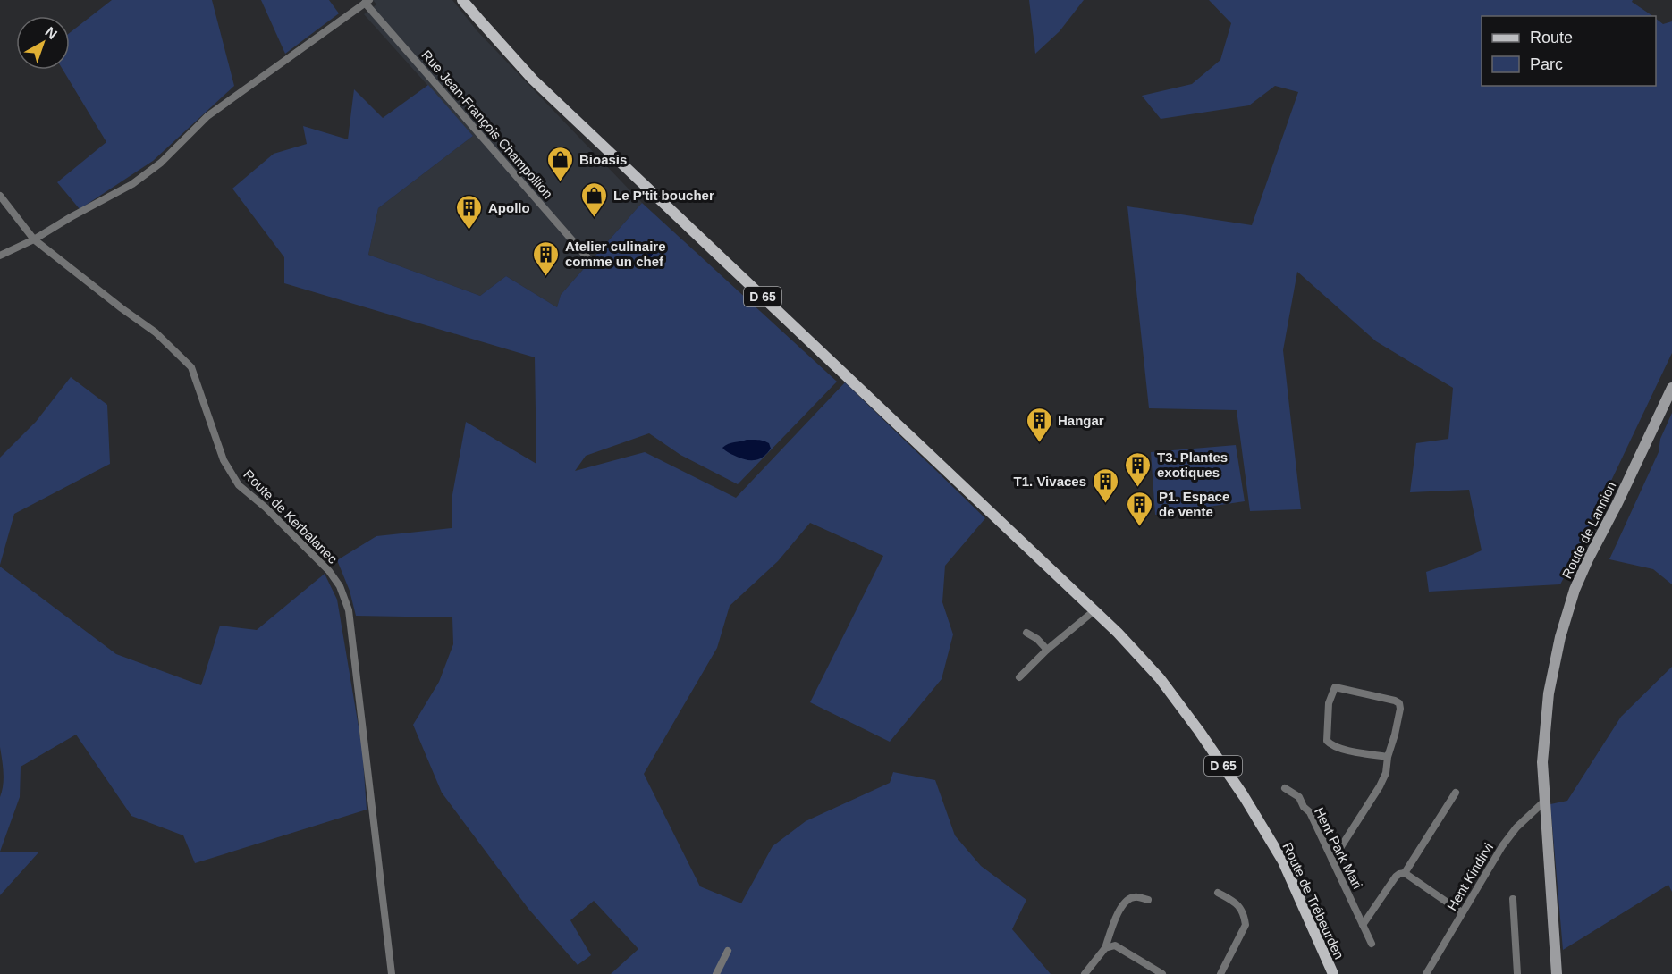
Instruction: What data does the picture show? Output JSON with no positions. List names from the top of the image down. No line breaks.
{"streets":{"main road":["D 65","Route de Lannion","Route de Trébeurden"],"street":["Rue Jean-François Champollion","Route de Kerbalanec","Hent Park Mari","Hent Kindirvi"]},"crossings":[["Route de Lannion","Hent Kindirvi"]],"places":{"shop":["Bioasis","Le P'tit boucher"],"building":["Apollo","Atelier culinaire comme un chef","Hangar","T3. Plantes exotiques","T1. Vivaces","P1. Espace de vente"]},"legend":["Route","Parc"],"north":"top right"}
